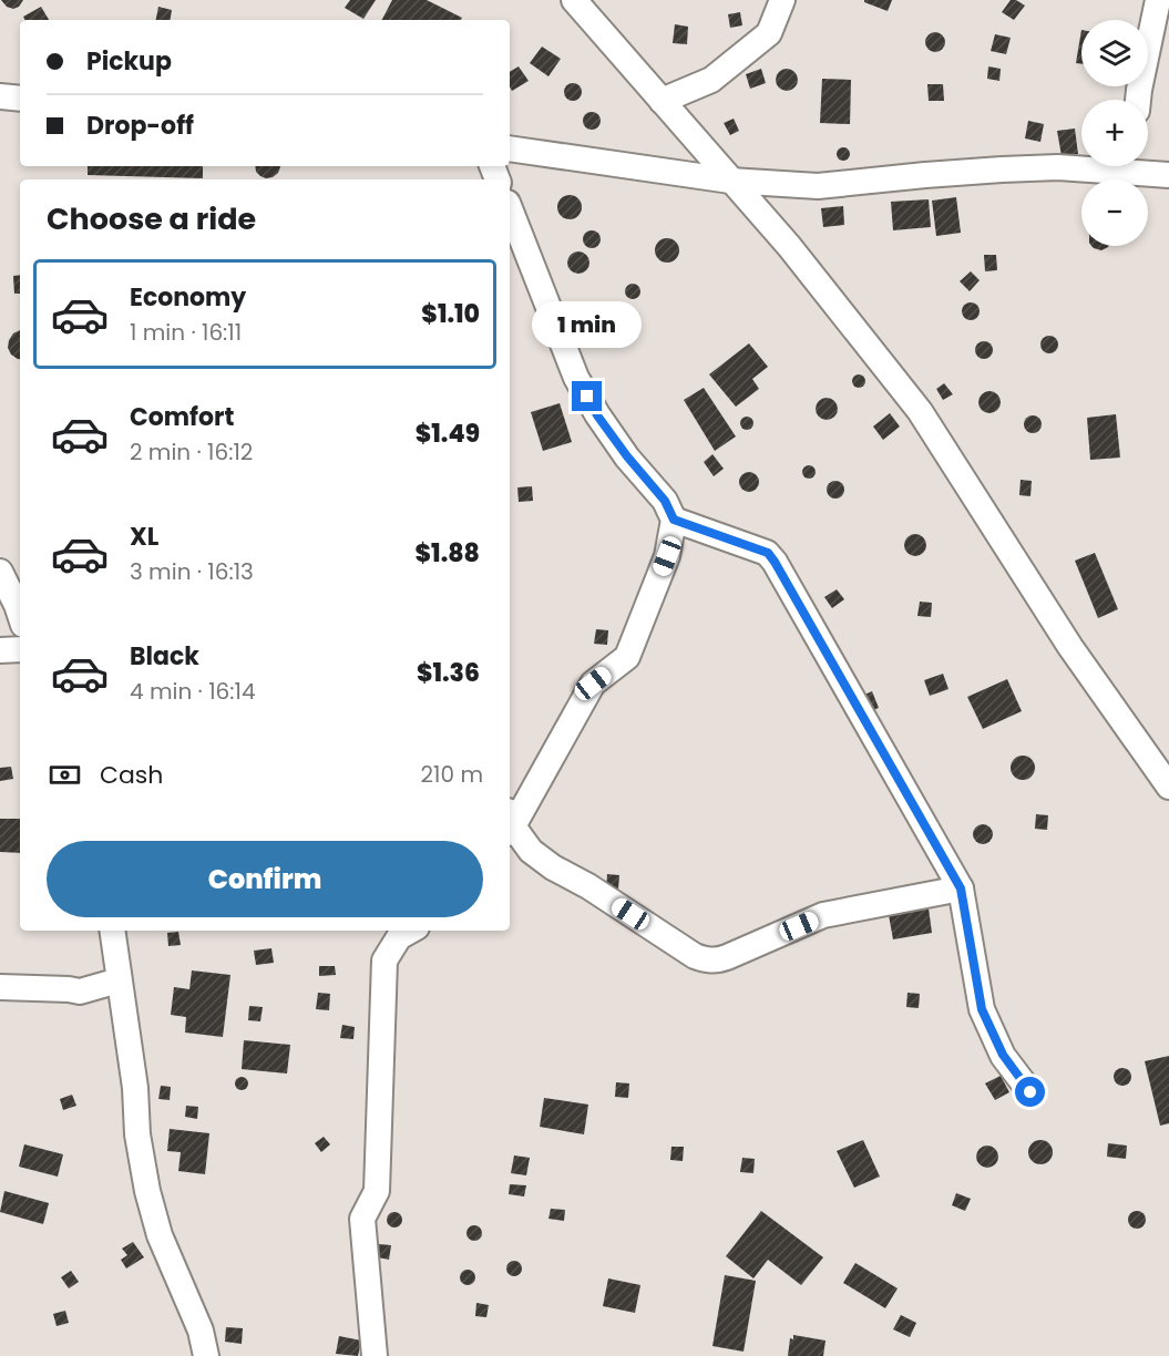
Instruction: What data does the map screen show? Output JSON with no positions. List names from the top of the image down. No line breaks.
{"page":{"map_buttons":["+","−"],"banner":["Pickup","Drop-off"],"heading":"Choose a ride","list":[{"name":"Economy","note":"1 min · 16:11","value":"$1.10"},{"name":"Comfort","note":"2 min · 16:12","value":"$1.49"},{"name":"XL","note":"3 min · 16:13","value":"$1.88"},{"name":"Black","note":"4 min · 16:14","value":"$1.36"}],"bubble":"1 min","pay":["Cash","210 m"],"buttons":"Confirm"}}
